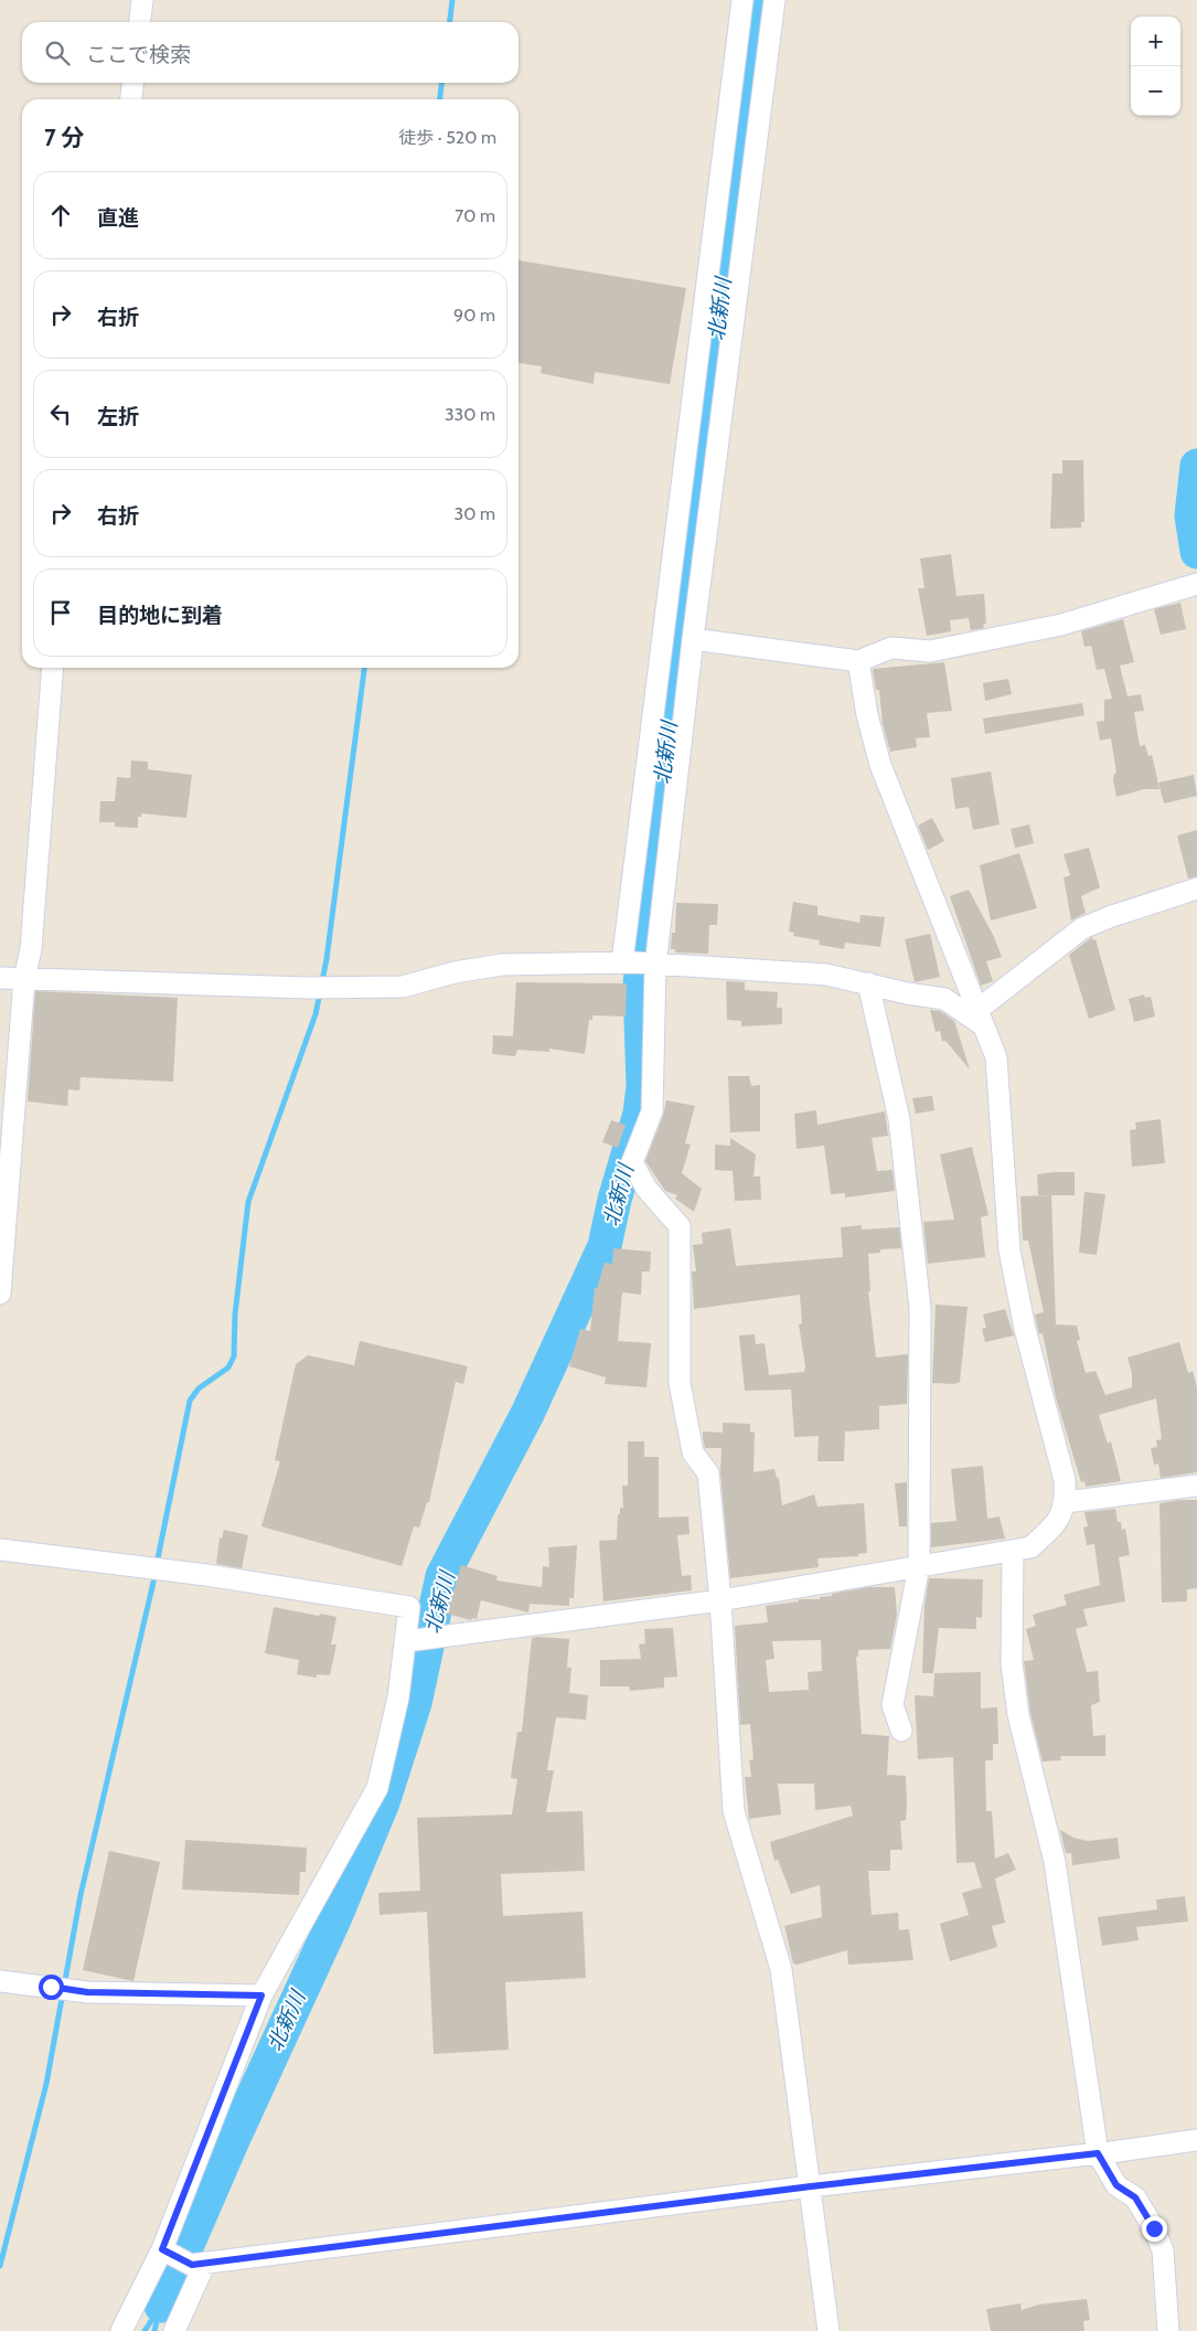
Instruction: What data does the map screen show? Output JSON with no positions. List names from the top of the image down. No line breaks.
{"water":["北新川"],"page":{"map_buttons":["+","−"],"search":"ここで検索","heading":["7 分","徒歩 · 520 m"],"list":[["直進","70 m"],["右折","90 m"],["左折","330 m"],["右折","30 m"],"目的地に到着"]}}
